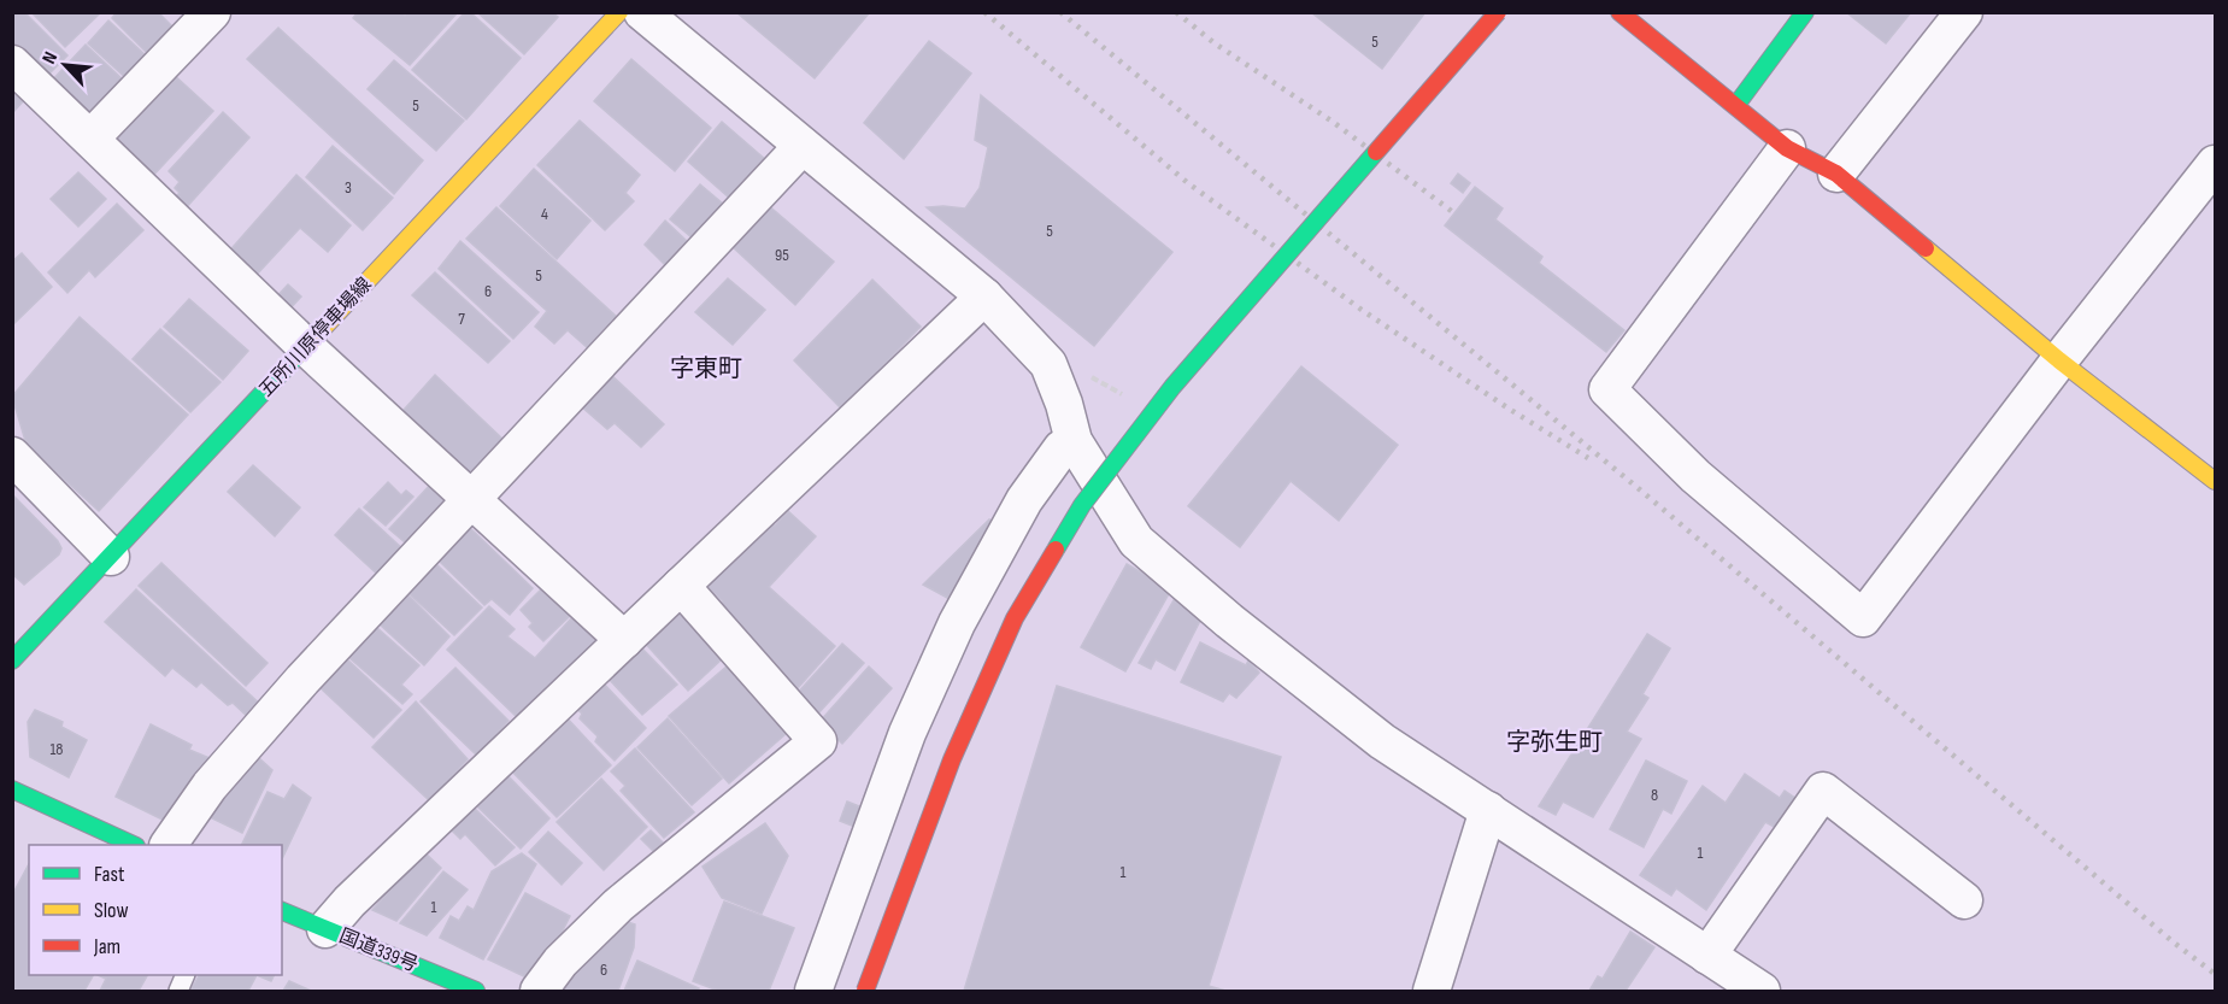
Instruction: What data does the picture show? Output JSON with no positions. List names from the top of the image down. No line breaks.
{"streets":{"main road":["五所川原停車場線","国道339号"]},"districts":["字東町","字弥生町"],"house_numbers":["5","5","3","4","5","95","5","6","7","18","8","1","1","1","6"],"legend":["Fast","Slow","Jam"],"north":"top left"}
